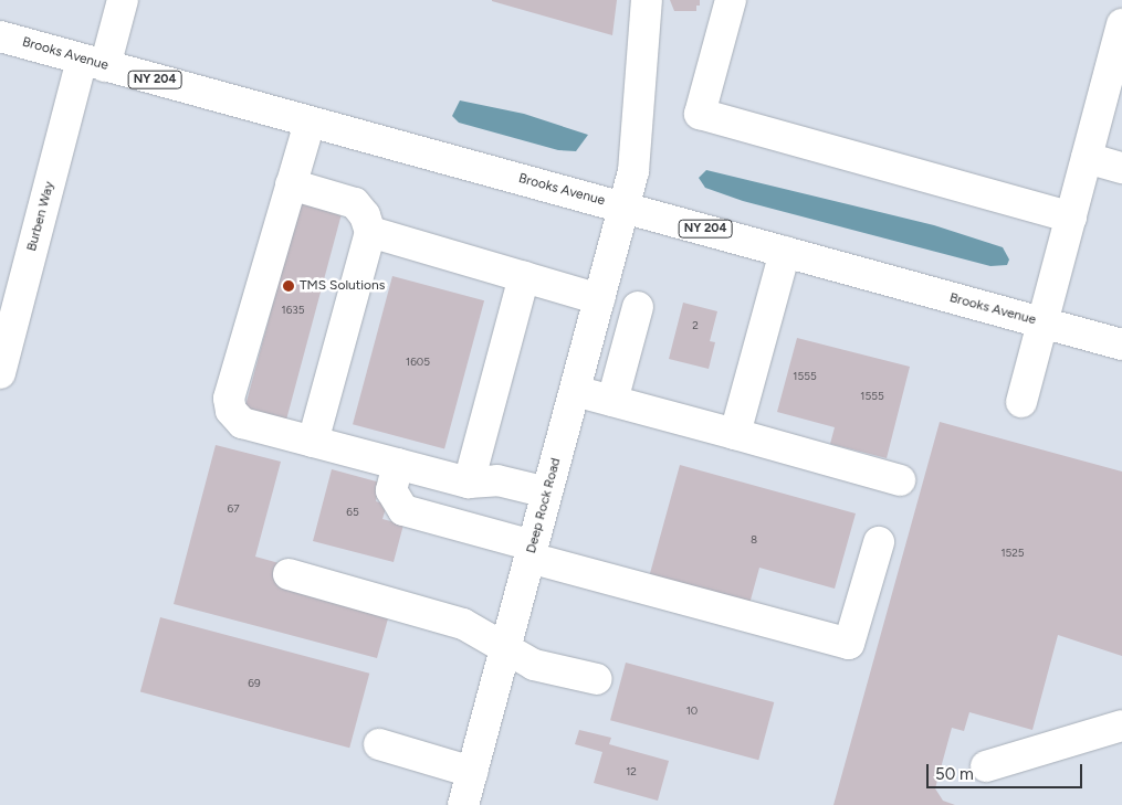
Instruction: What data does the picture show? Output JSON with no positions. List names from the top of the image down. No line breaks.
{"streets":{"main road":["Brooks Avenue","NY 204","Burben Way","Deep Rock Road"]},"crossings":[["Brooks Avenue","Burben Way"],["Brooks Avenue","Deep Rock Road"]],"places":["TMS Solutions"],"house_numbers":["1635","2","1605","1555","1555","67","65","8","1525","69","10","12"],"scale_bar":"50 m"}
